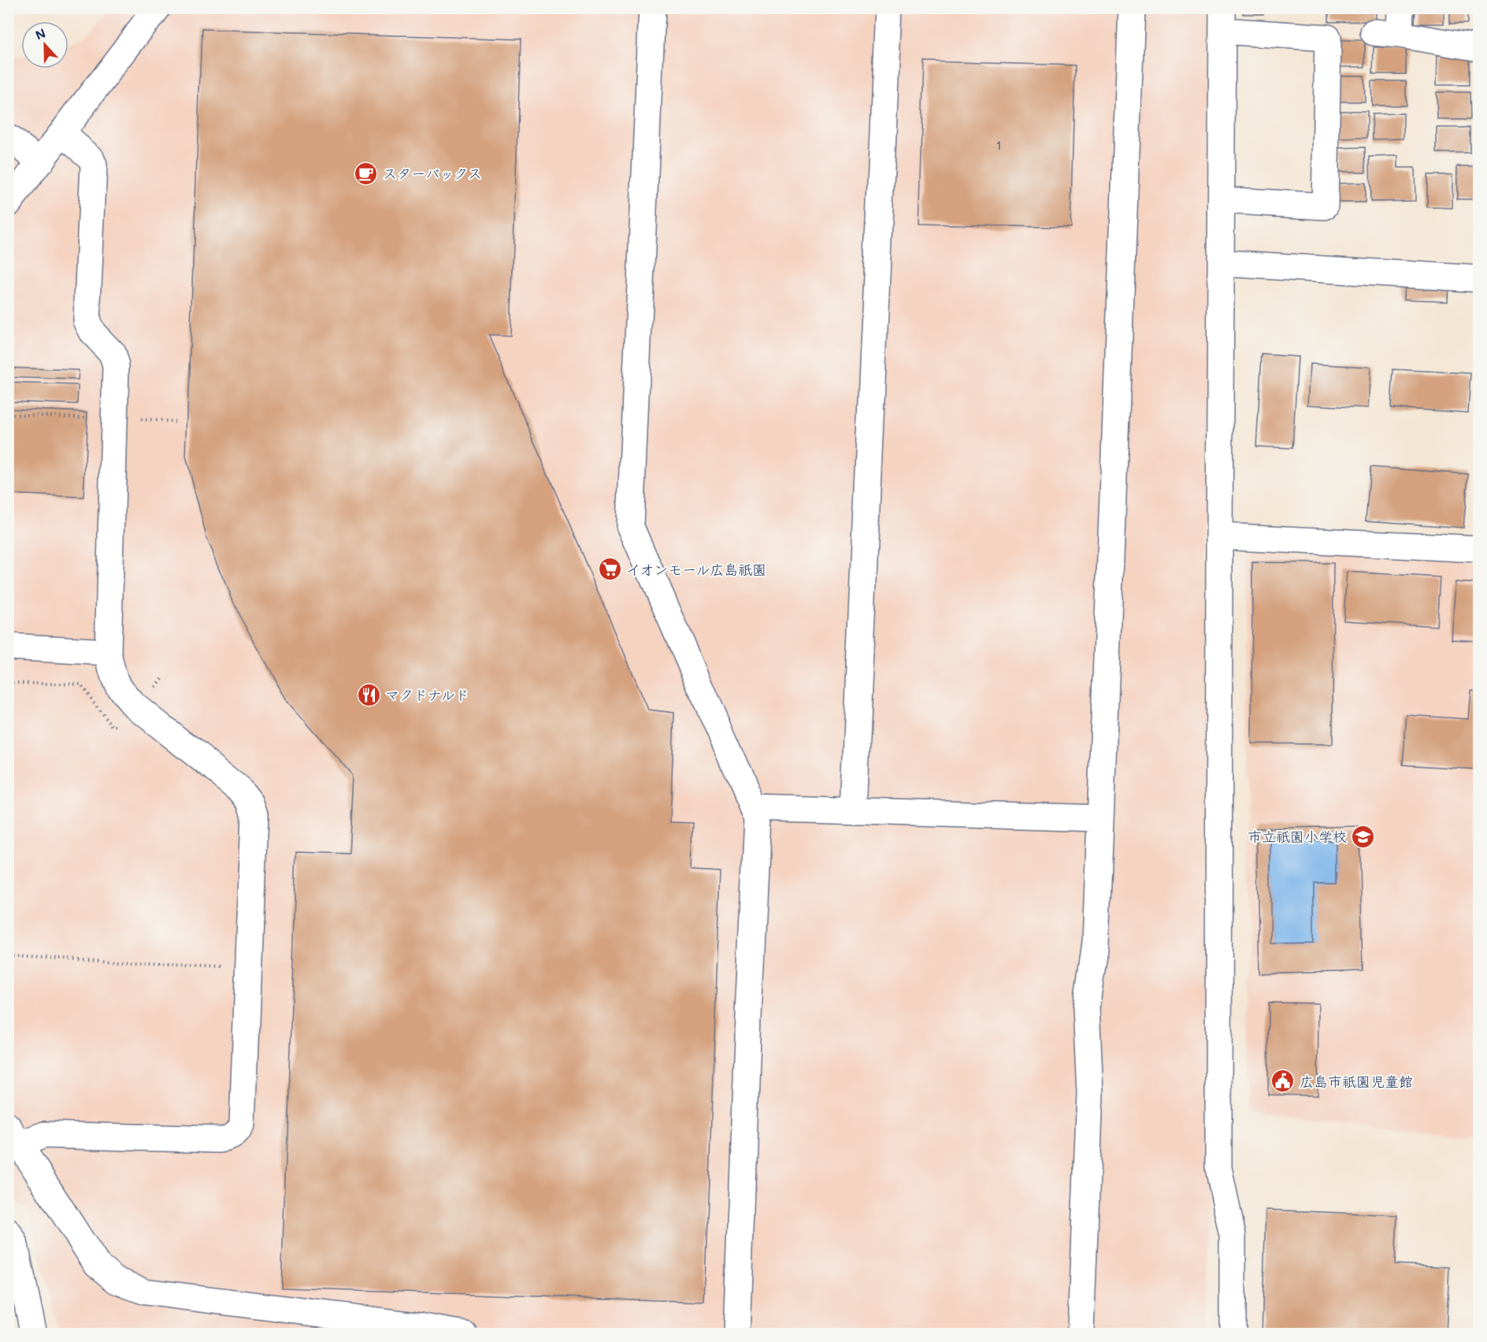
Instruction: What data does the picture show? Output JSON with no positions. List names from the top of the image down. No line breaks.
{"places":{"cafe":["スターバックス"],"supermarket":["イオンモール広島祇園"],"restaurant":["マクドナルド"],"school or university":["市立祇園小学校"],"public building":["広島市祇園児童館"]},"house_numbers":["1"],"north":"top"}
